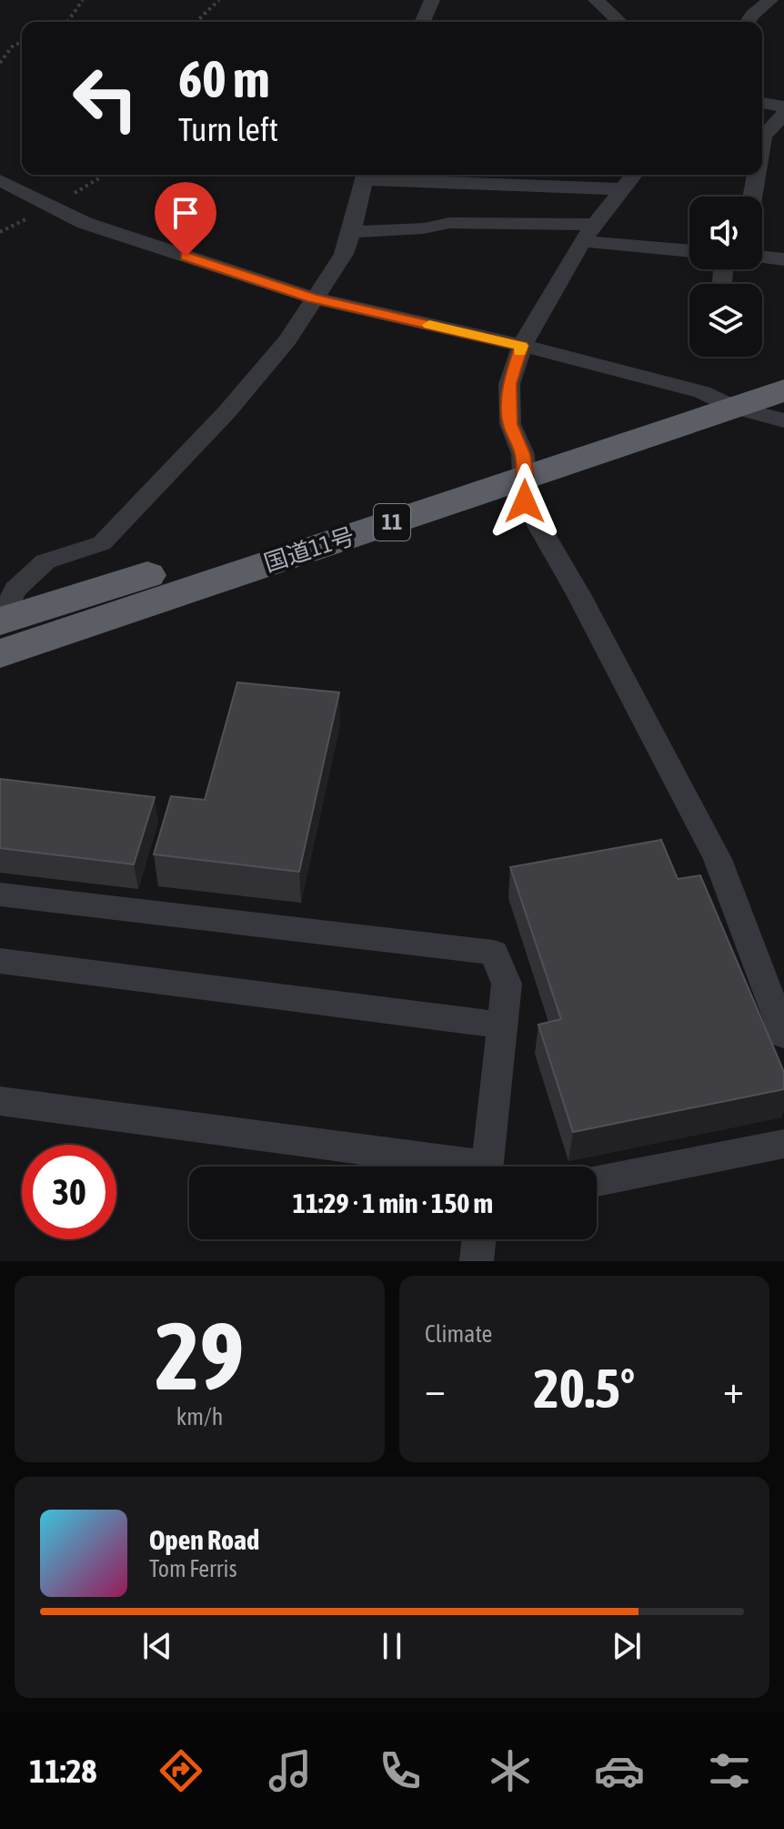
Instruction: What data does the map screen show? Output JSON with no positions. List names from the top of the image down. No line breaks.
{"streets":{"highway":["11","国道11号"]},"page":{"turn":["60 m","Turn left"],"limit":"30","trip":"11:29 · 1 min · 150 m","tile":[["29","km/h"],"Climate"],"heat":["−","20.5°","+"],"song":["Open Road","Tom Ferris"],"tabs":"11:28"}}
